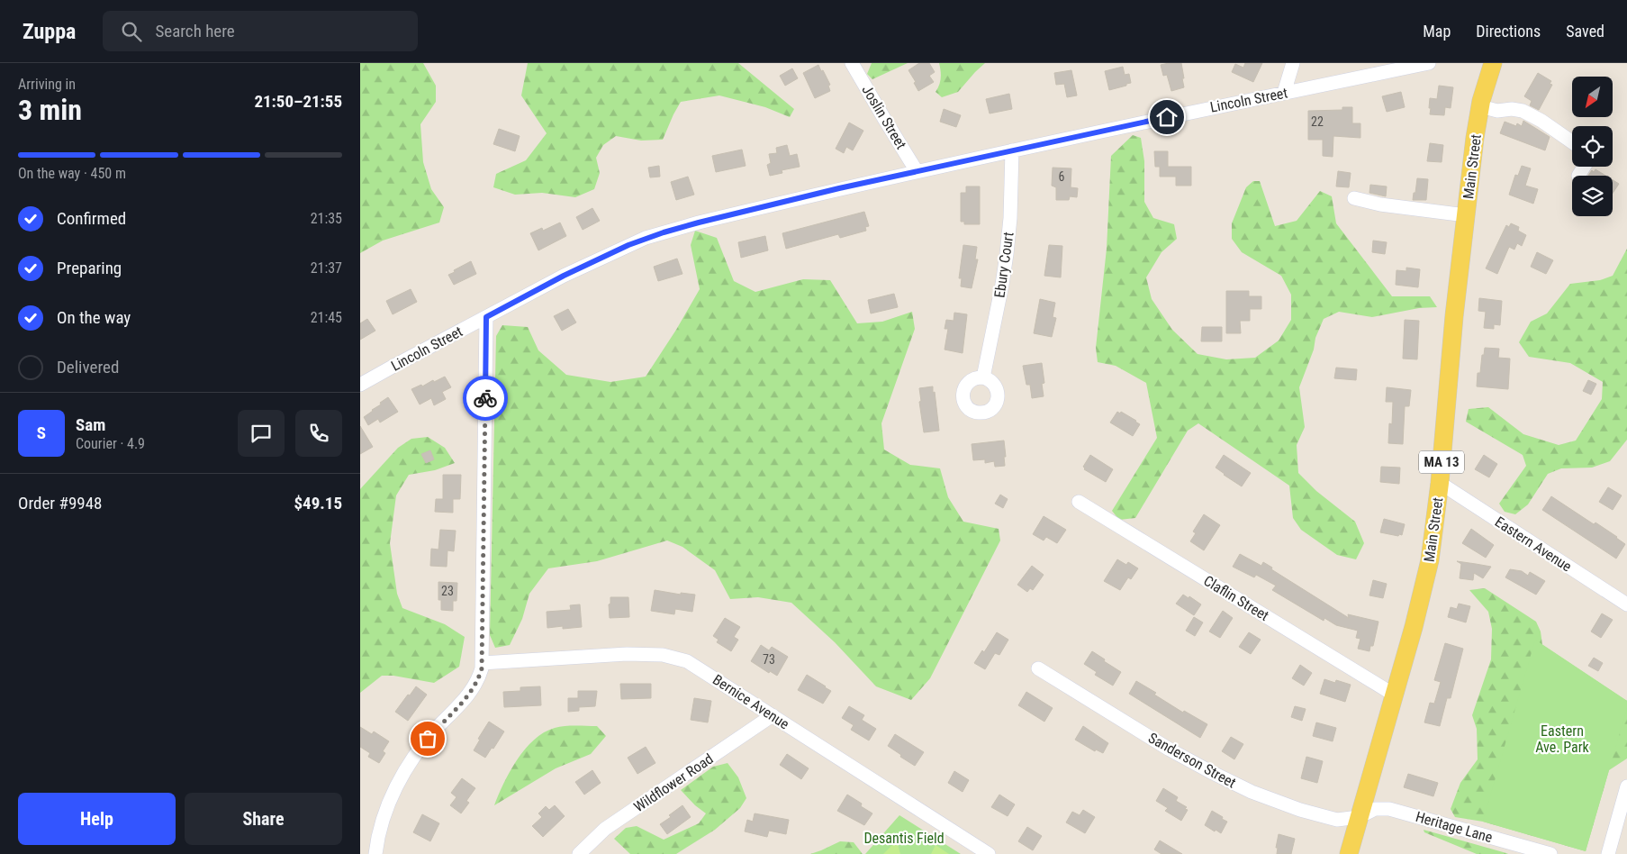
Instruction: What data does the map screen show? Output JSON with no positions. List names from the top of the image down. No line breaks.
{"streets":{"main road":["Main Street","MA 13"],"street":["Lincoln Street","Joslin Street","Ebury Court","Eastern Avenue","Claflin Street","Bernice Avenue","Sanderson Street","Wildflower Road","Heritage Lane"]},"crossings":[["Lincoln Street","Joslin Street"],["Lincoln Street","Ebury Court"],["Main Street","Eastern Avenue"],["Main Street","Claflin Street"],["Main Street","Sanderson Street"],["Main Street","Heritage Lane"],["Bernice Avenue","Wildflower Road"],["Sanderson Street","Heritage Lane"]],"parks":["Eastern Ave. Park","Desantis Field"],"house_numbers":["22","6","23","73"],"north":"bottom left","page":{"header":"Zuppa","search":"Search here","nav":["Map","Directions","Saved"],"heading":["3 min","Arriving in","21:50–21:55"],"panel":["Sam","Courier · 4.9","Order #9948","$49.15"],"bar":"On the way · 450 m","list":[["Confirmed","21:35"],["Preparing","21:37"],["On the way","21:45"],"Delivered"],"round":"S","buttons":["Help","Share"]}}
